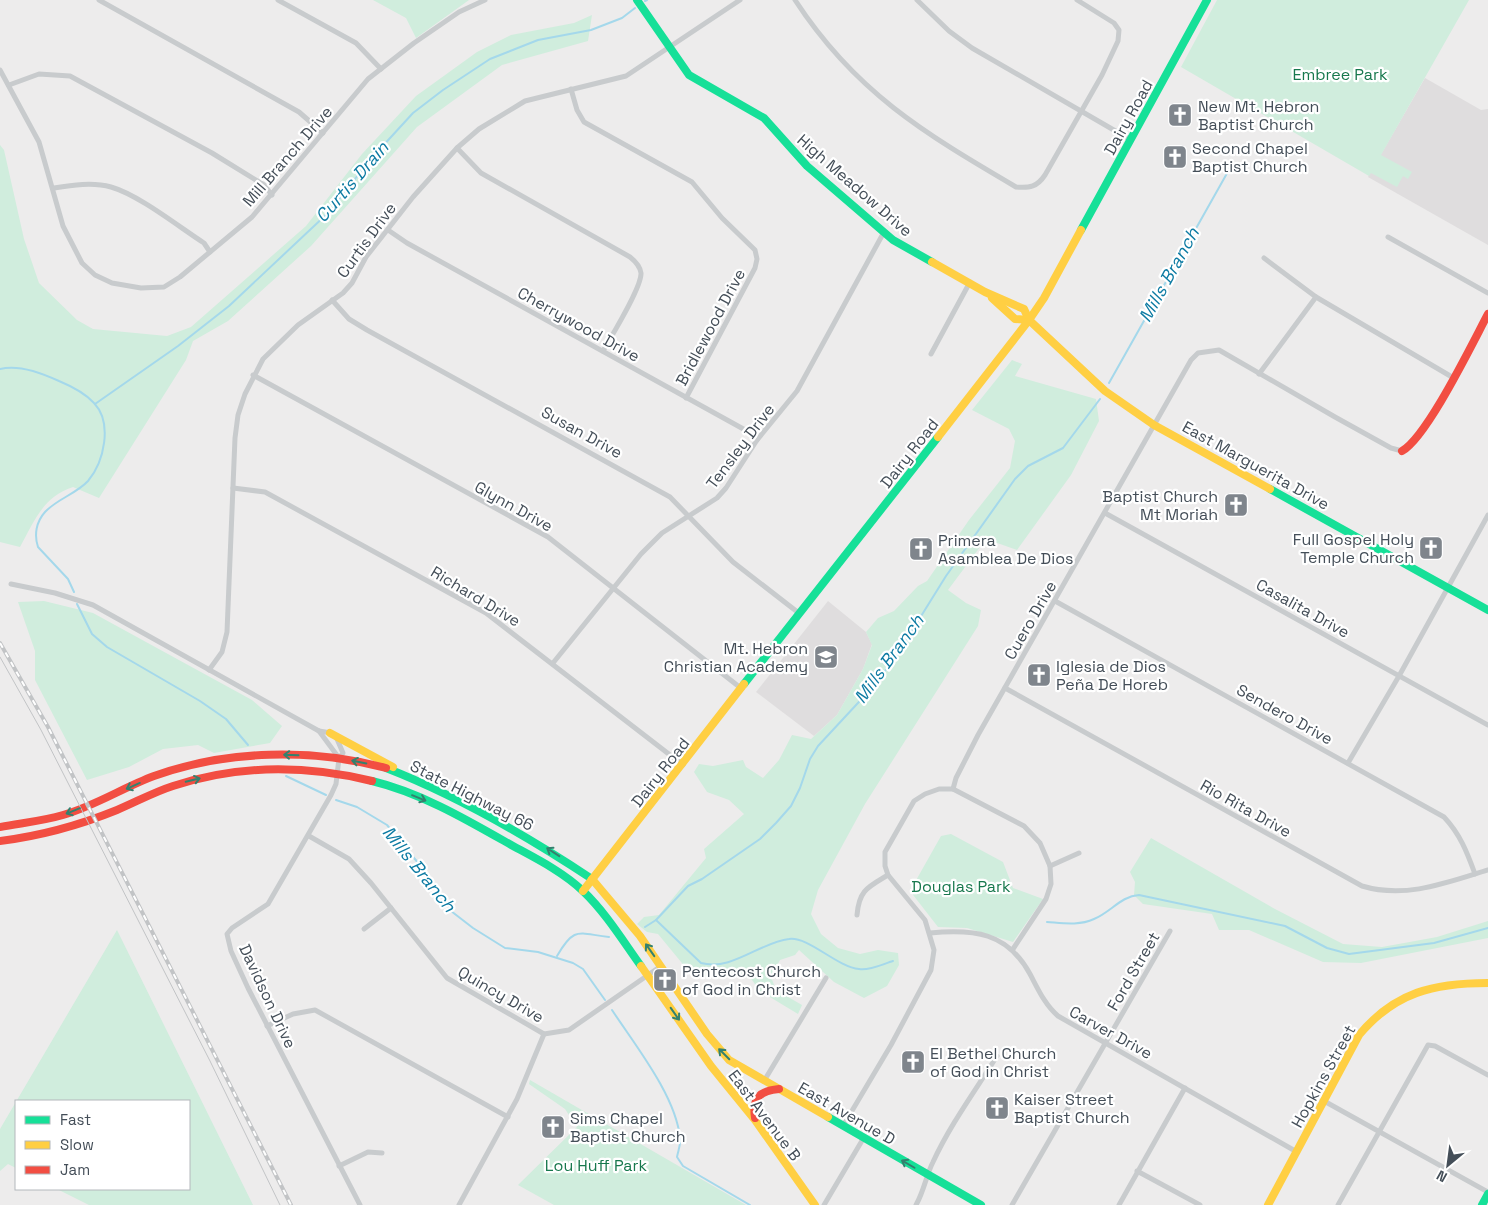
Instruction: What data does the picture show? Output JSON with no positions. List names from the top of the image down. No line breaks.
{"streets":{"street":["Dairy Road","Mill Branch Drive","High Meadow Drive","Curtis Drive","Cherrywood Drive","Bridlewood Drive","Susan Drive","Tensley Drive","East Marguerita Drive","Glynn Drive","Richard Drive","Casalita Drive","Cuero Drive","Sendero Drive","State Highway 66","Rio Rita Drive","Ford Street","Quincy Drive","Davidson Drive","Carver Drive","Hopkins Street","East Avenue D","East Avenue B"]},"crossings":[["Dairy Road","High Meadow Drive"],["Dairy Road","Susan Drive"],["Dairy Road","East Marguerita Drive"],["Dairy Road","Glynn Drive"],["Dairy Road","Richard Drive"],["Dairy Road","State Highway 66"],["High Meadow Drive","Curtis Drive"],["High Meadow Drive","Tensley Drive"],["High Meadow Drive","East Marguerita Drive"],["Curtis Drive","Cherrywood Drive"],["Curtis Drive","Bridlewood Drive"],["Curtis Drive","Susan Drive"],["Curtis Drive","Glynn Drive"],["Curtis Drive","Richard Drive"],["Cherrywood Drive","Bridlewood Drive"],["Cherrywood Drive","Tensley Drive"],["Susan Drive","Tensley Drive"],["Tensley Drive","Glynn Drive"],["Tensley Drive","Richard Drive"],["East Marguerita Drive","Cuero Drive"],["Casalita Drive","Cuero Drive"],["Cuero Drive","Sendero Drive"],["Cuero Drive","Rio Rita Drive"],["Cuero Drive","Carver Drive"],["Sendero Drive","Rio Rita Drive"],["State Highway 66","Quincy Drive"],["State Highway 66","Davidson Drive"],["State Highway 66","East Avenue D"],["State Highway 66","East Avenue B"],["Ford Street","Carver Drive"],["Quincy Drive","Davidson Drive"],["Carver Drive","Hopkins Street"]],"one_way":["East Avenue D"],"water":["Curtis Drain","Mills Branch"],"parks":["Embree Park","Douglas Park","Lou Huff Park"],"places":{"church":["New Mt. Hebron Baptist Church","Second Chapel Baptist Church","Baptist Church Mt Moriah","Full Gospel Holy Temple Church","Primera Asamblea De Dios","Iglesia de Dios Peña De Horeb","Pentecost Church of God in Christ","El Bethel Church of God in Christ","Kaiser Street Baptist Church","Sims Chapel Baptist Church"],"school or university":["Mt. Hebron Christian Academy"]},"legend":["Fast","Slow","Jam"],"north":"bottom left"}
